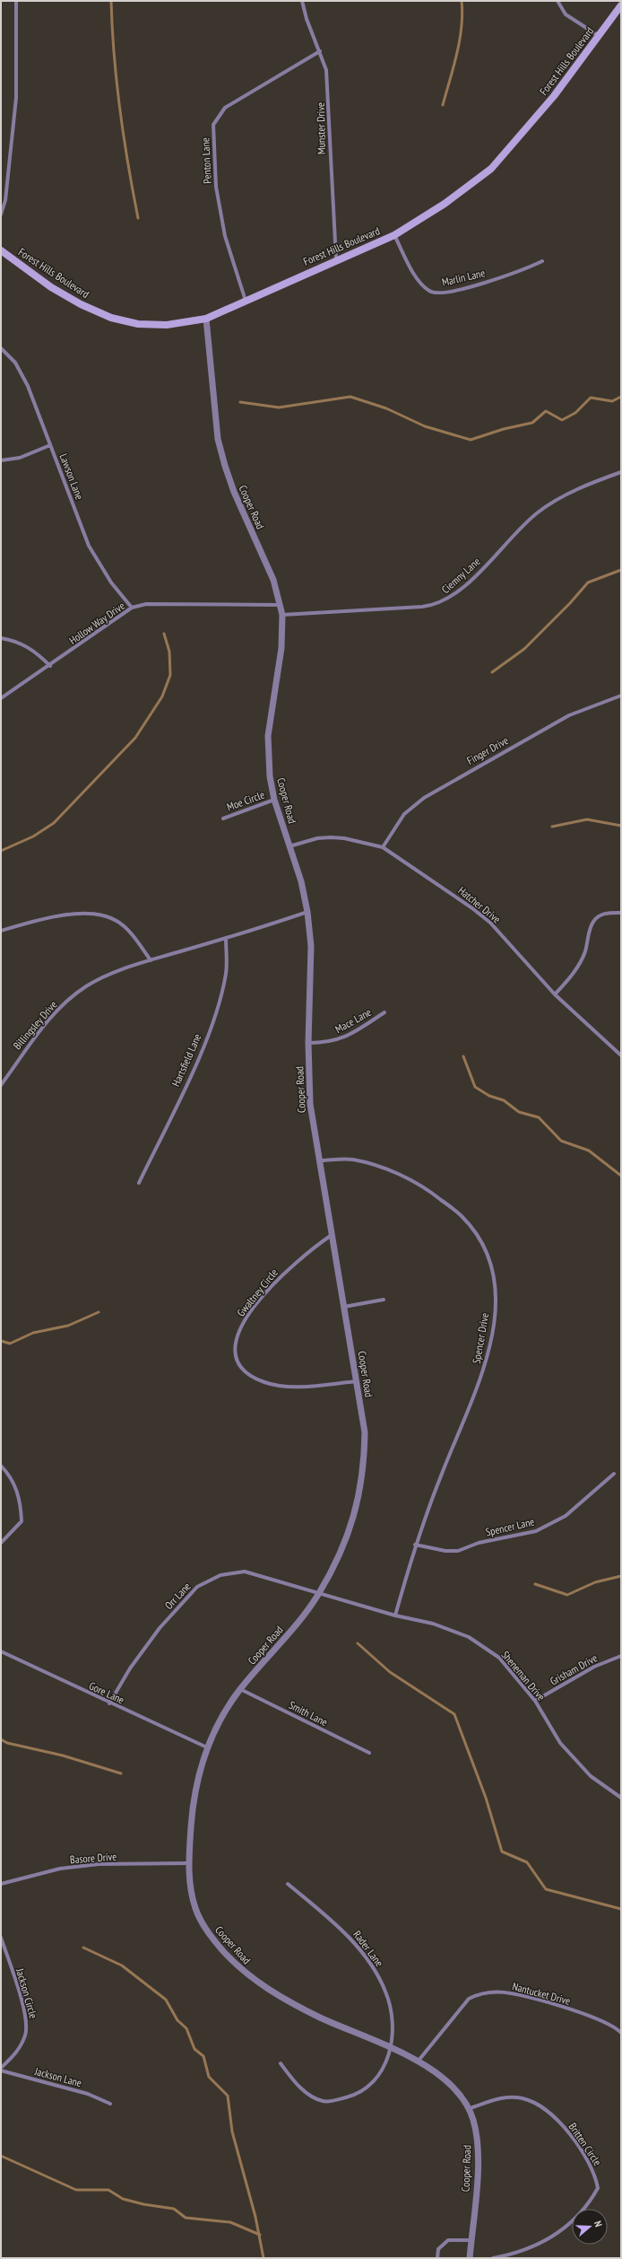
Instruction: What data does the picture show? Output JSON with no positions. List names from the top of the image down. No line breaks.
{"streets":{"main road":["Forest Hills Boulevard"],"street":["Munster Drive","Penton Lane","Marlin Lane","Lawson Lane","Cooper Road","Ciemny Lane","Hollow Way Drive","Finger Drive","Moe Circle","Hatcher Drive","Mace Lane","Billingsley Drive","Hartsfield Lane","Gwaltney Circle","Spencer Drive","Spencer Lane","Orr Lane","Grisham Drive","Sheneman Drive","Gore Lane","Smith Lane","Basore Drive","Rader Lane","Jackson Circle","Nantucket Drive","Jackson Lane","Britten Circle"]},"crossings":[["Forest Hills Boulevard","Munster Drive"],["Forest Hills Boulevard","Penton Lane"],["Forest Hills Boulevard","Marlin Lane"],["Forest Hills Boulevard","Cooper Road"],["Munster Drive","Penton Lane"],["Lawson Lane","Hollow Way Drive"],["Cooper Road","Ciemny Lane"],["Cooper Road","Hollow Way Drive"],["Cooper Road","Moe Circle"],["Cooper Road","Hatcher Drive"],["Cooper Road","Mace Lane"],["Cooper Road","Billingsley Drive"],["Cooper Road","Gwaltney Circle"],["Cooper Road","Spencer Drive"],["Cooper Road","Orr Lane"],["Cooper Road","Sheneman Drive"],["Cooper Road","Gore Lane"],["Cooper Road","Smith Lane"],["Cooper Road","Basore Drive"],["Cooper Road","Rader Lane"],["Cooper Road","Nantucket Drive"],["Cooper Road","Britten Circle"],["Finger Drive","Hatcher Drive"],["Billingsley Drive","Hartsfield Lane"],["Spencer Drive","Spencer Lane"],["Spencer Drive","Sheneman Drive"],["Orr Lane","Sheneman Drive"],["Orr Lane","Gore Lane"],["Grisham Drive","Sheneman Drive"],["Jackson Circle","Jackson Lane"]],"north":"right"}
